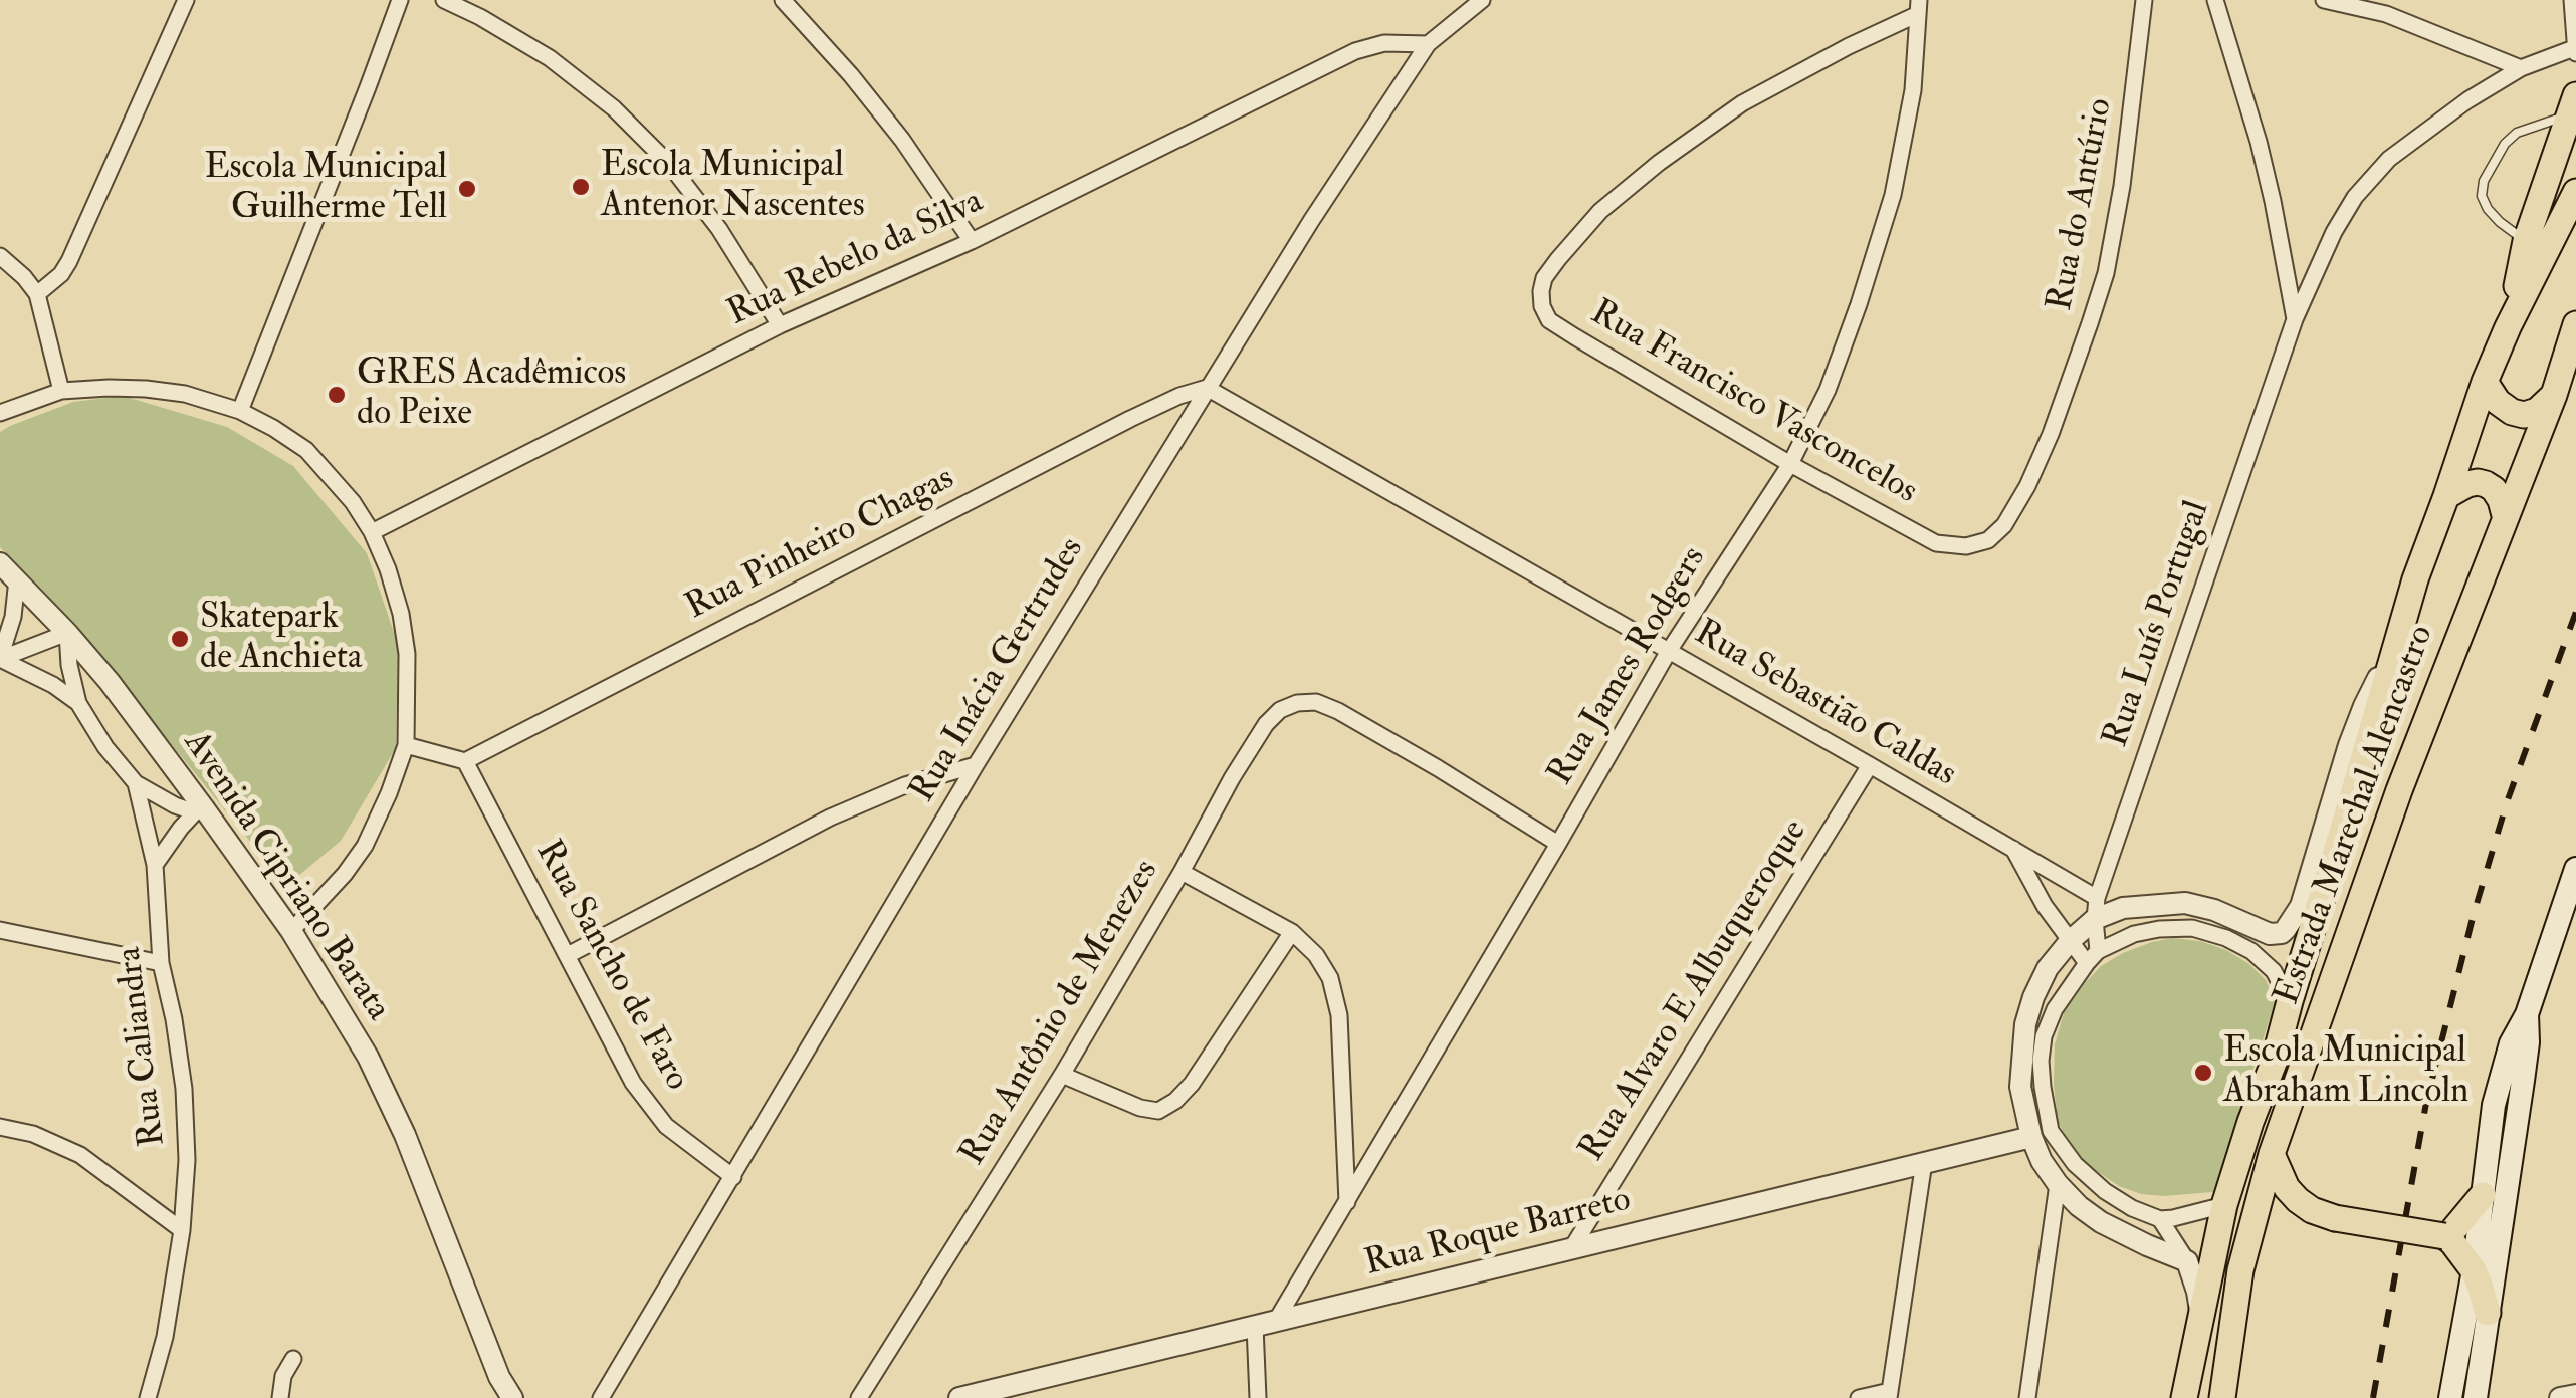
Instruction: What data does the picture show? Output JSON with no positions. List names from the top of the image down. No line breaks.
{"streets":{"main road":["Estrada Marechal Alencastro"],"street":["Rua do Antúrio","Rua Rebelo da Silva","Rua Francisco Vasconcelos","Rua Pinheiro Chagas","Rua Luís Portugal","Rua James Rodgers","Rua Inácia Gertrudes","Rua Sebastião Caldas","Avenida Cipriano Barata","Rua Sancho de Faro","Rua Alvaro E Albuqueroque","Rua Antônio de Menezes","Rua Caliandra","Rua Roque Barreto"]},"crossings":[["Rua do Antúrio","Rua Francisco Vasconcelos"],["Rua Rebelo da Silva","Rua Inácia Gertrudes"],["Rua Francisco Vasconcelos","Rua James Rodgers"],["Rua Pinheiro Chagas","Rua Inácia Gertrudes"],["Rua Pinheiro Chagas","Rua Sebastião Caldas"],["Rua Pinheiro Chagas","Rua Sancho de Faro"],["Rua Luís Portugal","Rua Sebastião Caldas"],["Rua Luís Portugal","Estrada Marechal Alencastro"],["Rua Luís Portugal","Rua Roque Barreto"],["Rua James Rodgers","Rua Sebastião Caldas"],["Rua James Rodgers","Rua Antônio de Menezes"],["Rua James Rodgers","Rua Roque Barreto"],["Rua Inácia Gertrudes","Rua Sebastião Caldas"],["Rua Inácia Gertrudes","Rua Sancho de Faro"],["Rua Sebastião Caldas","Estrada Marechal Alencastro"],["Rua Sebastião Caldas","Rua Alvaro E Albuqueroque"],["Estrada Marechal Alencastro","Rua Roque Barreto"],["Avenida Cipriano Barata","Rua Caliandra"],["Rua Alvaro E Albuqueroque","Rua Roque Barreto"]],"places":["Escola Municipal Antenor Nascentes","Escola Municipal Guilherme Tell","GRES Acadêmicos do Peixe","Skatepark de Anchieta","Escola Municipal Abraham Lincoln"]}
